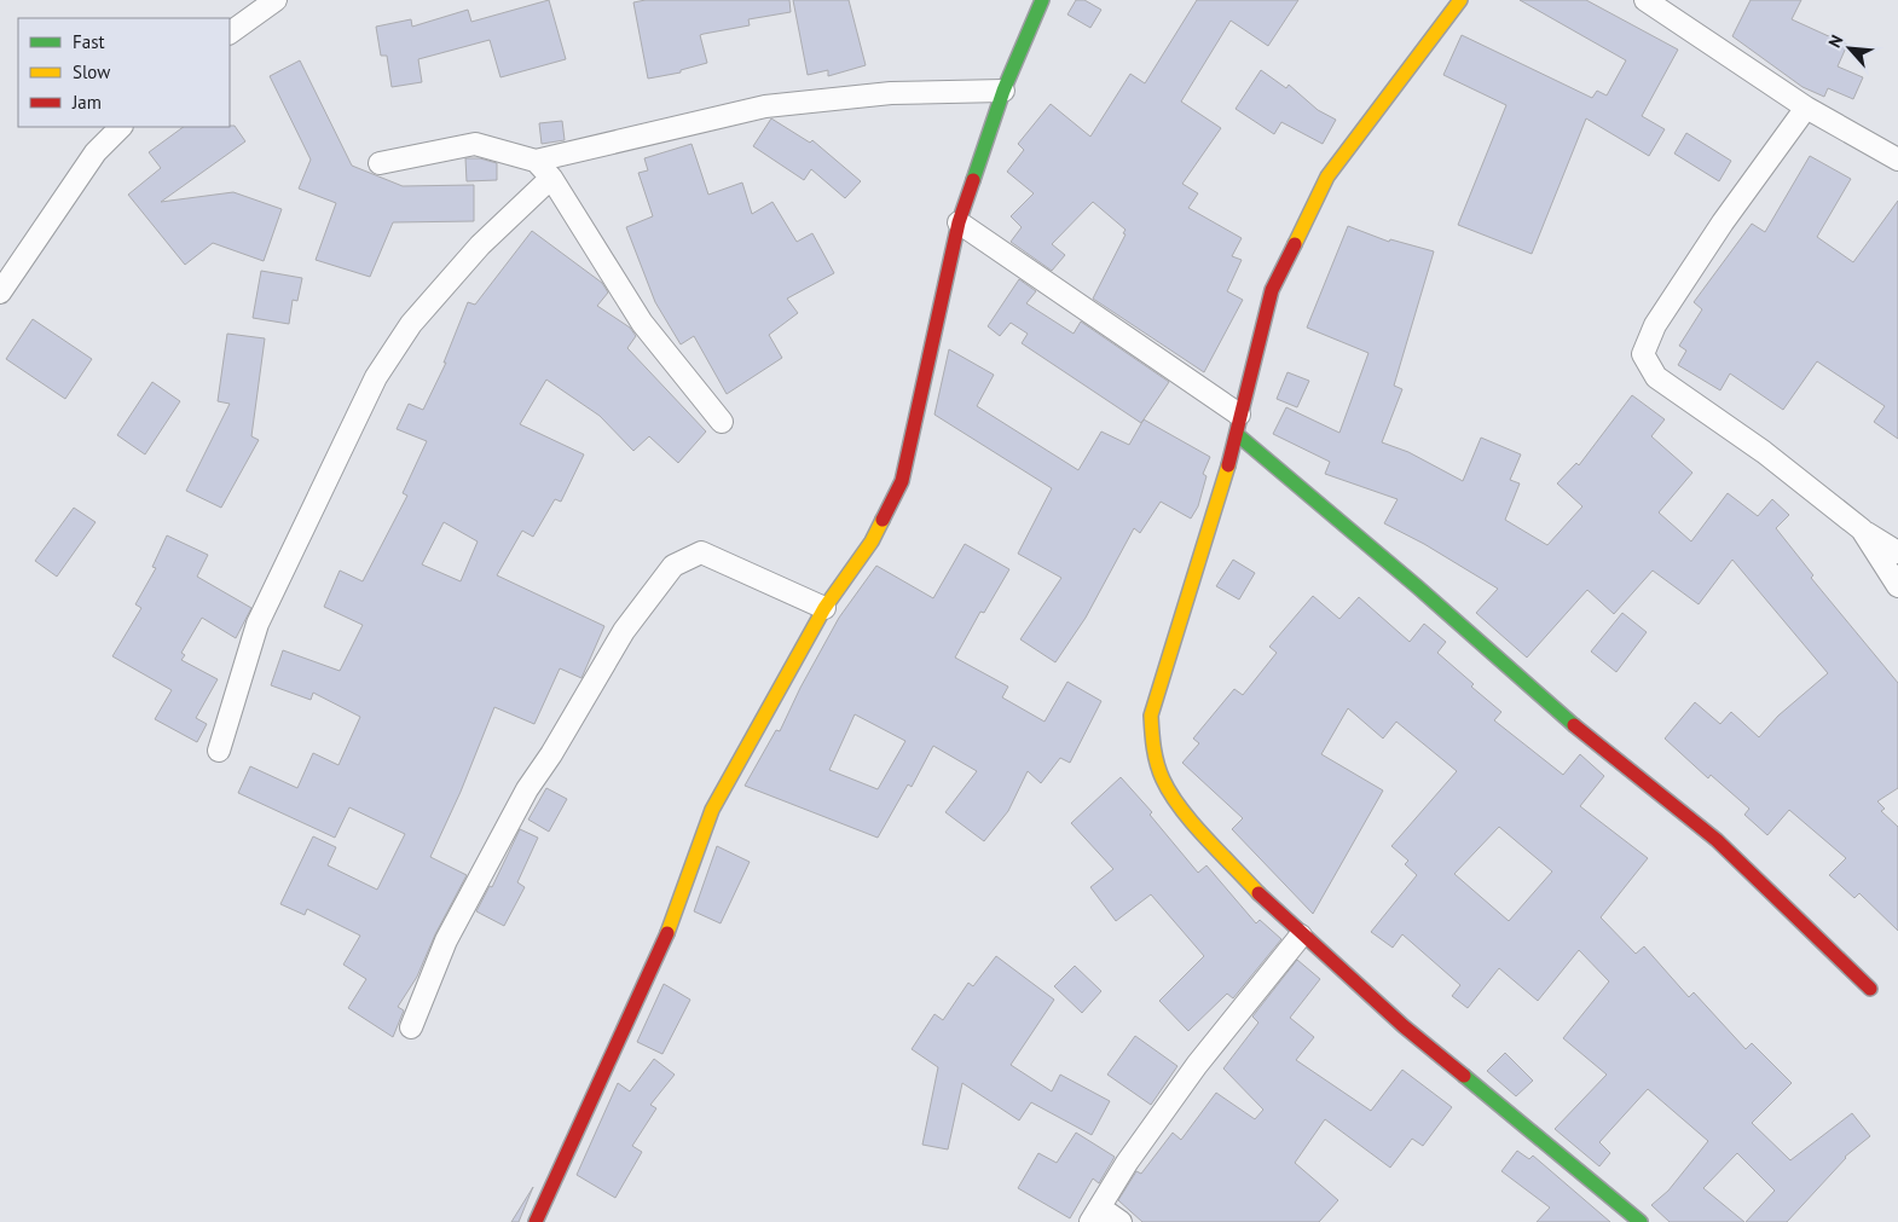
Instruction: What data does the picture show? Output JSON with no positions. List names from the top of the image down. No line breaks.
{"legend":["Fast","Slow","Jam"],"north":"top left"}
